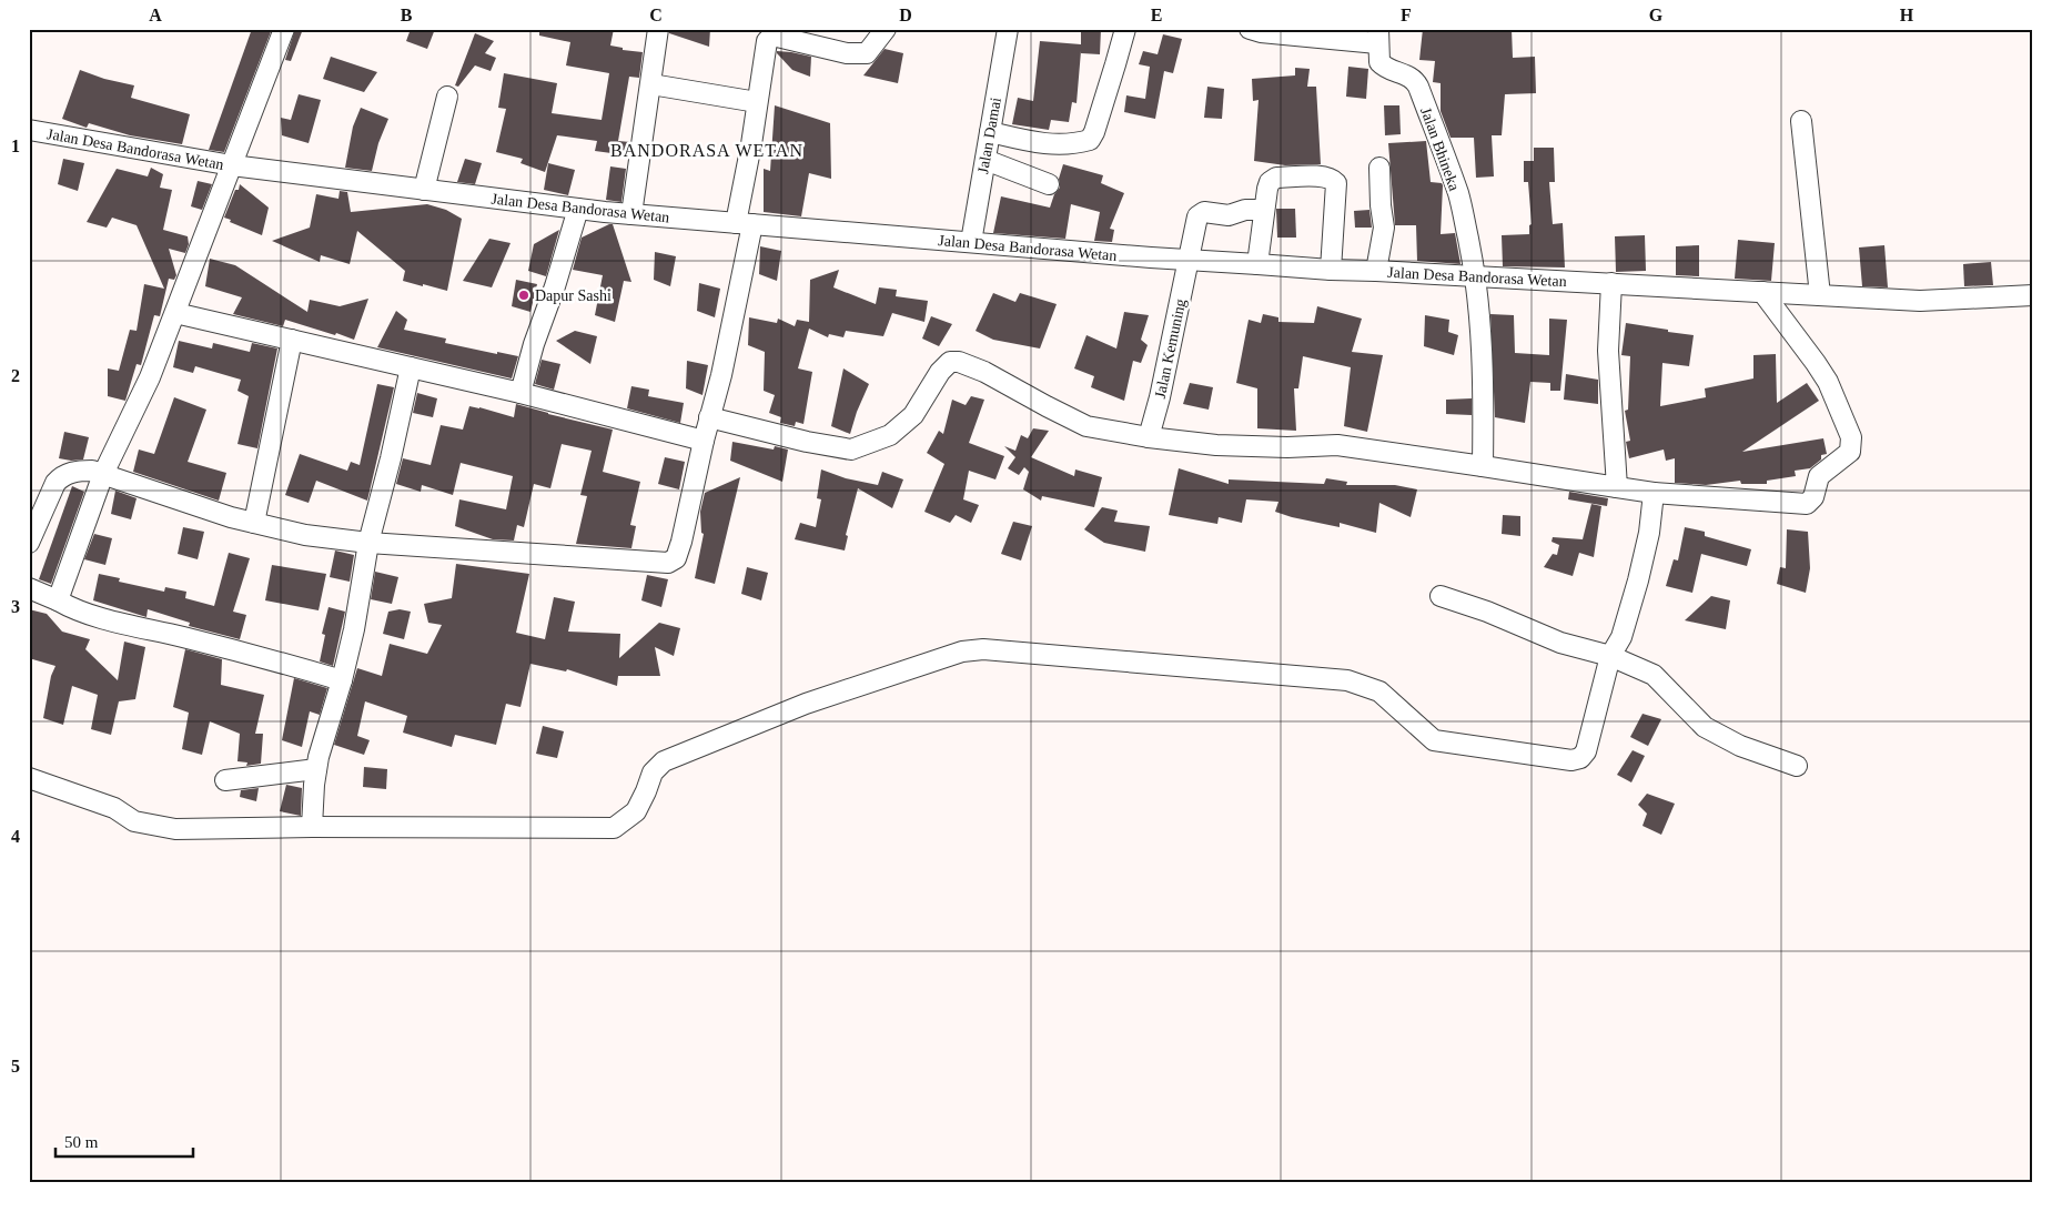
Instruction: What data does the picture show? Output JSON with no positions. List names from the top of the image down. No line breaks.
{"streets":{"street":["Jalan Damai","Jalan Desa Bandorasa Wetan","Jalan Bhineka","Jalan Kemuning"]},"crossings":[["Jalan Damai","Jalan Desa Bandorasa Wetan"],["Jalan Desa Bandorasa Wetan","Jalan Bhineka"],["Jalan Desa Bandorasa Wetan","Jalan Kemuning"]],"districts":["BANDORASA WETAN"],"places":["Dapur Sashi"],"scale_bar":"50 m","grid":{"columns":["A","B","C","D","E","F","G","H"],"rows":["1","2","3","4","5"]}}
